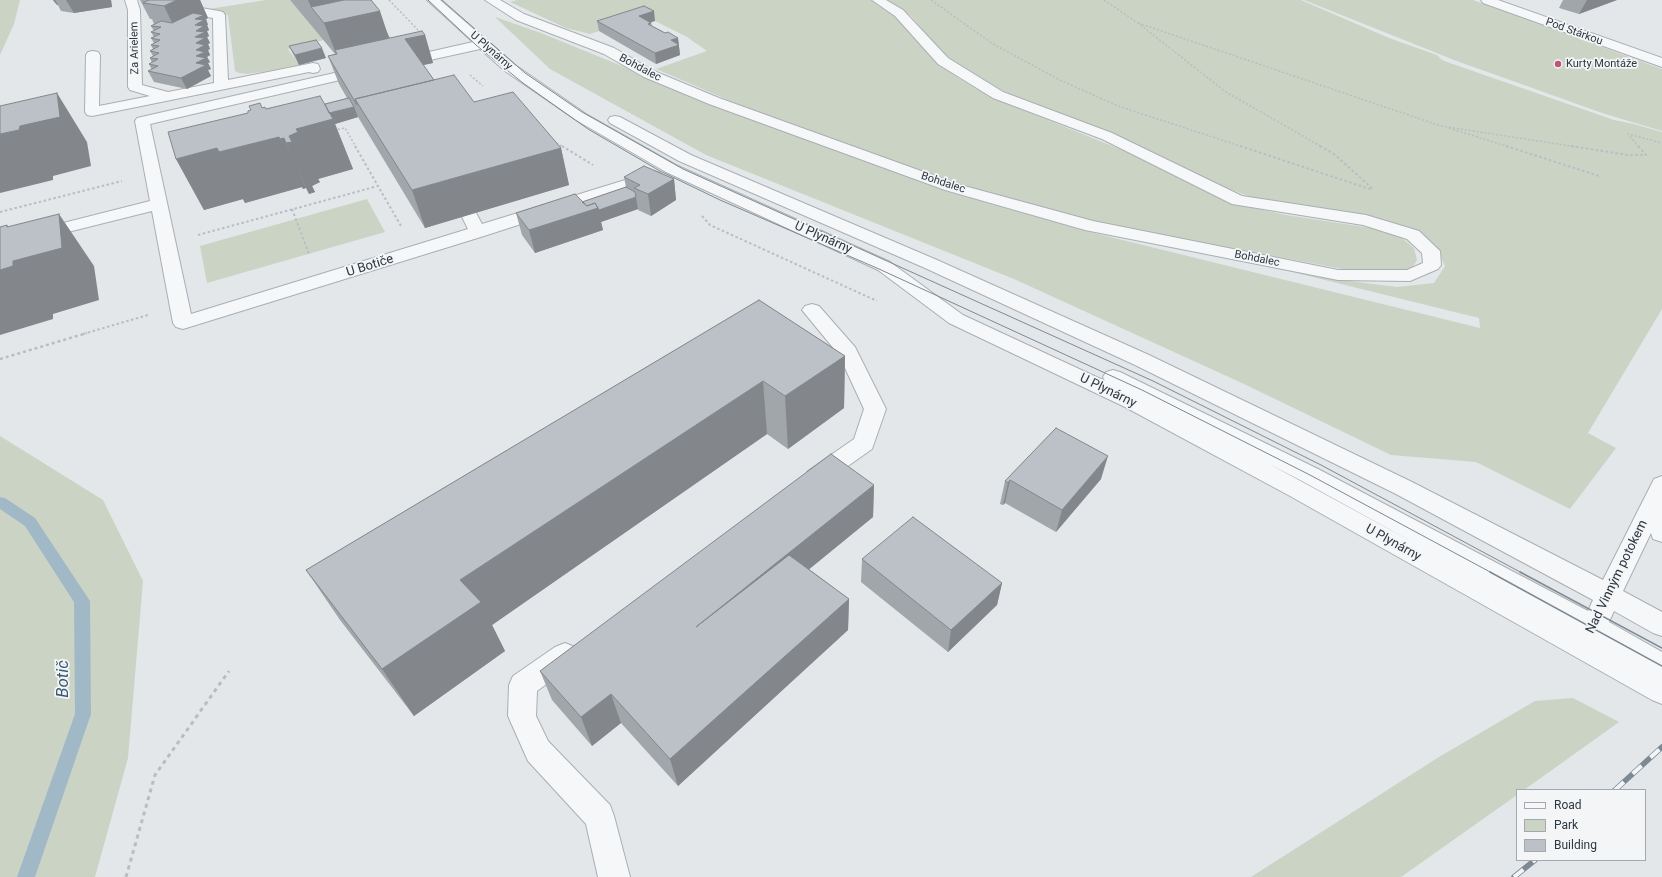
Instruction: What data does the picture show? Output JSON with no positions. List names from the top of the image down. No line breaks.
{"streets":{"street":["Pod Stárkou","Za Arielem","U Plynárny","Bohdalec","U Botiče","Nad Vinným potokem"]},"crossings":[["U Plynárny","U Botiče"],["U Plynárny","Nad Vinným potokem"]],"water":["Botič"],"places":["Kurty Montáže"],"legend":["Road","Park","Building"]}
